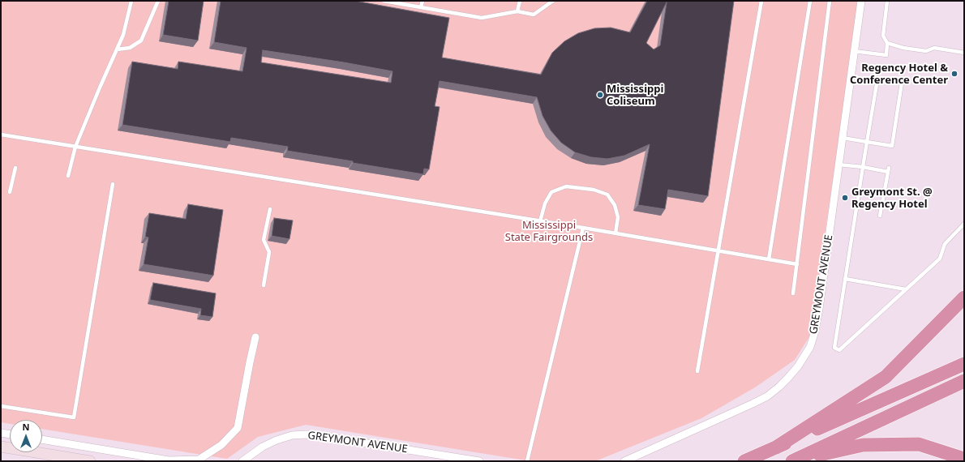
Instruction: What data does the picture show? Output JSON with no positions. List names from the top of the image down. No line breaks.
{"streets":{"street":["GREYMONT AVENUE"]},"parks":["Mississippi State Fairgrounds"],"places":["Regency Hotel & Conference Center","Mississippi Coliseum","Greymont St. @ Regency Hotel"],"north":"top"}
